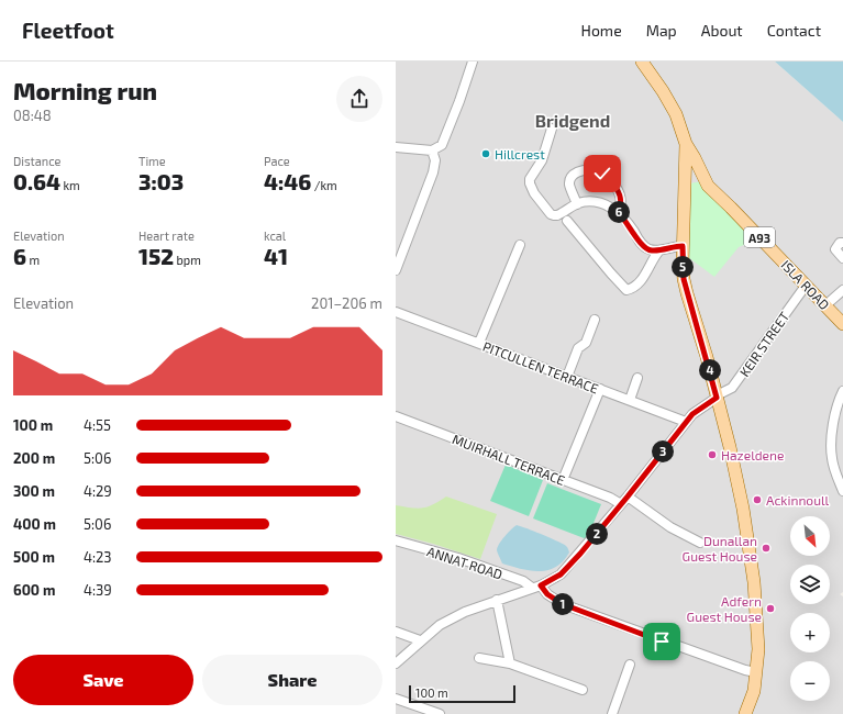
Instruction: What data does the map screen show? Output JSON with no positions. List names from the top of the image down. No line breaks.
{"streets":{"main road":["A93","ISLA ROAD"],"street":["KEIR STREET","PITCULLEN TERRACE","MUIRHALL TERRACE","ANNAT ROAD"]},"crossings":[["A93","ISLA ROAD"],["ISLA ROAD","KEIR STREET"],["KEIR STREET","PITCULLEN TERRACE"],["KEIR STREET","MUIRHALL TERRACE"],["KEIR STREET","ANNAT ROAD"]],"districts":["Bridgend"],"places":["Hillcrest","Hazeldene","Ackinnoull","Dunallan Guest House","Adfern Guest House"],"scale_bar":"100 m","north":"bottom right","page":{"header":"Fleetfoot","nav":["Home","Map","About","Contact"],"heading":["Morning run","08:48"],"stats":[["Distance","0.64 km"],["Time","3:03"],["Pace","4:46 /km"],["Elevation","6 m"],["Heart rate","152 bpm"],["kcal","41"]],"pins":["6","5","4","3","2","1"],"chart":["Elevation","201–206 m"],"list":[{"name":"100 m","note":"4:55"},{"name":"200 m","note":"5:06"},{"name":"300 m","note":"4:29"},{"name":"400 m","note":"5:06"},{"name":"500 m","note":"4:23"},{"name":"600 m","note":"4:39"}],"map_buttons":["+","−"],"buttons":["Save","Share"],"scale":"100 m"}}
